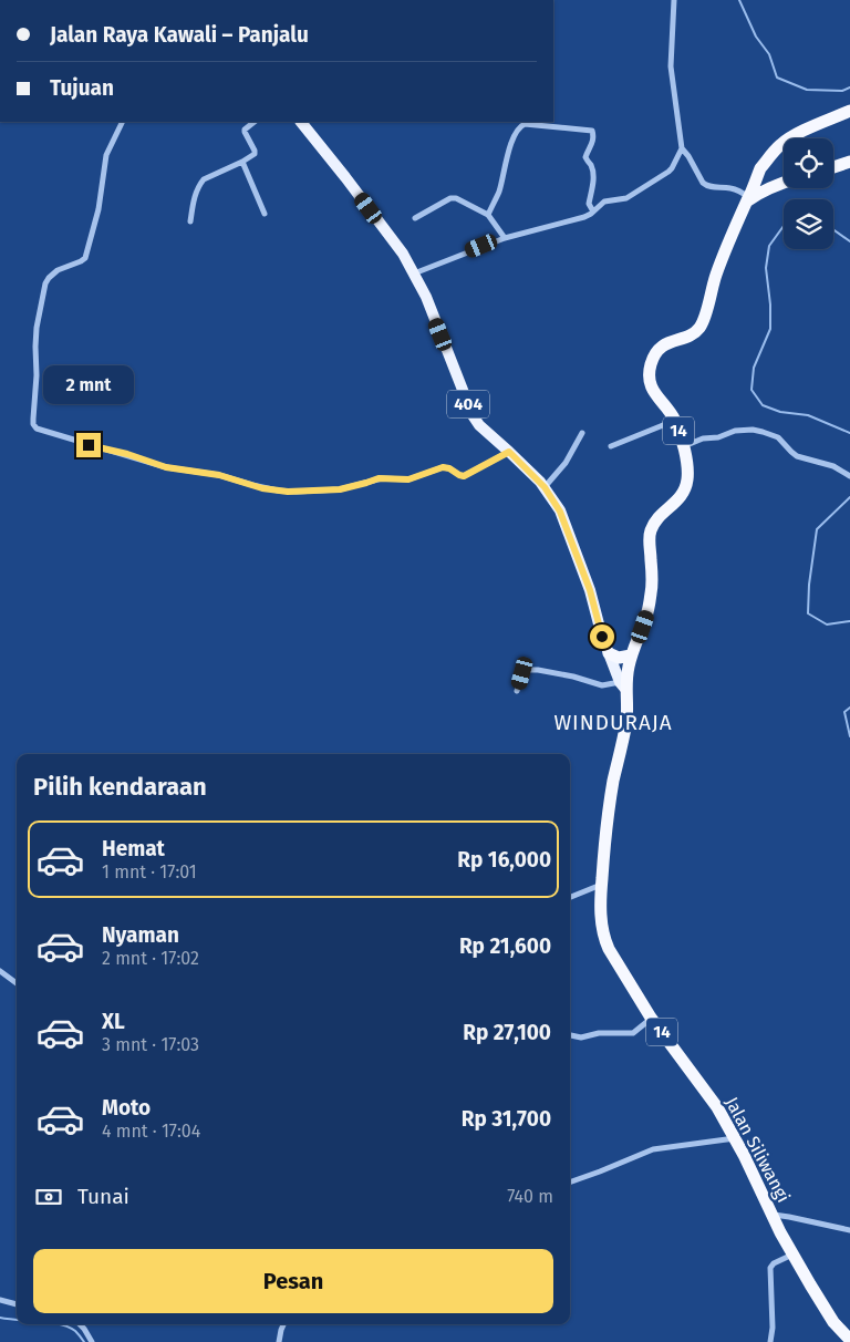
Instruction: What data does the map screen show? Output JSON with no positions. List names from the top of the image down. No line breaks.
{"streets":{"highway":["14","Jalan Siliwangi"],"main road":["404"]},"crossings":[["404","14"],["404","Jalan Siliwangi"],["14","Jalan Siliwangi"]],"districts":["WINDURAJA"],"page":{"banner":["Jalan Raya Kawali – Panjalu","Tujuan"],"bubble":"2 mnt","heading":"Pilih kendaraan","list":[{"name":"Hemat","note":"1 mnt · 17:01","value":"Rp 16,000"},{"name":"Nyaman","note":"2 mnt · 17:02","value":"Rp 21,600"},{"name":"XL","note":"3 mnt · 17:03","value":"Rp 27,100"},{"name":"Moto","note":"4 mnt · 17:04","value":"Rp 31,700"}],"pay":["Tunai","740 m"],"buttons":"Pesan"}}
